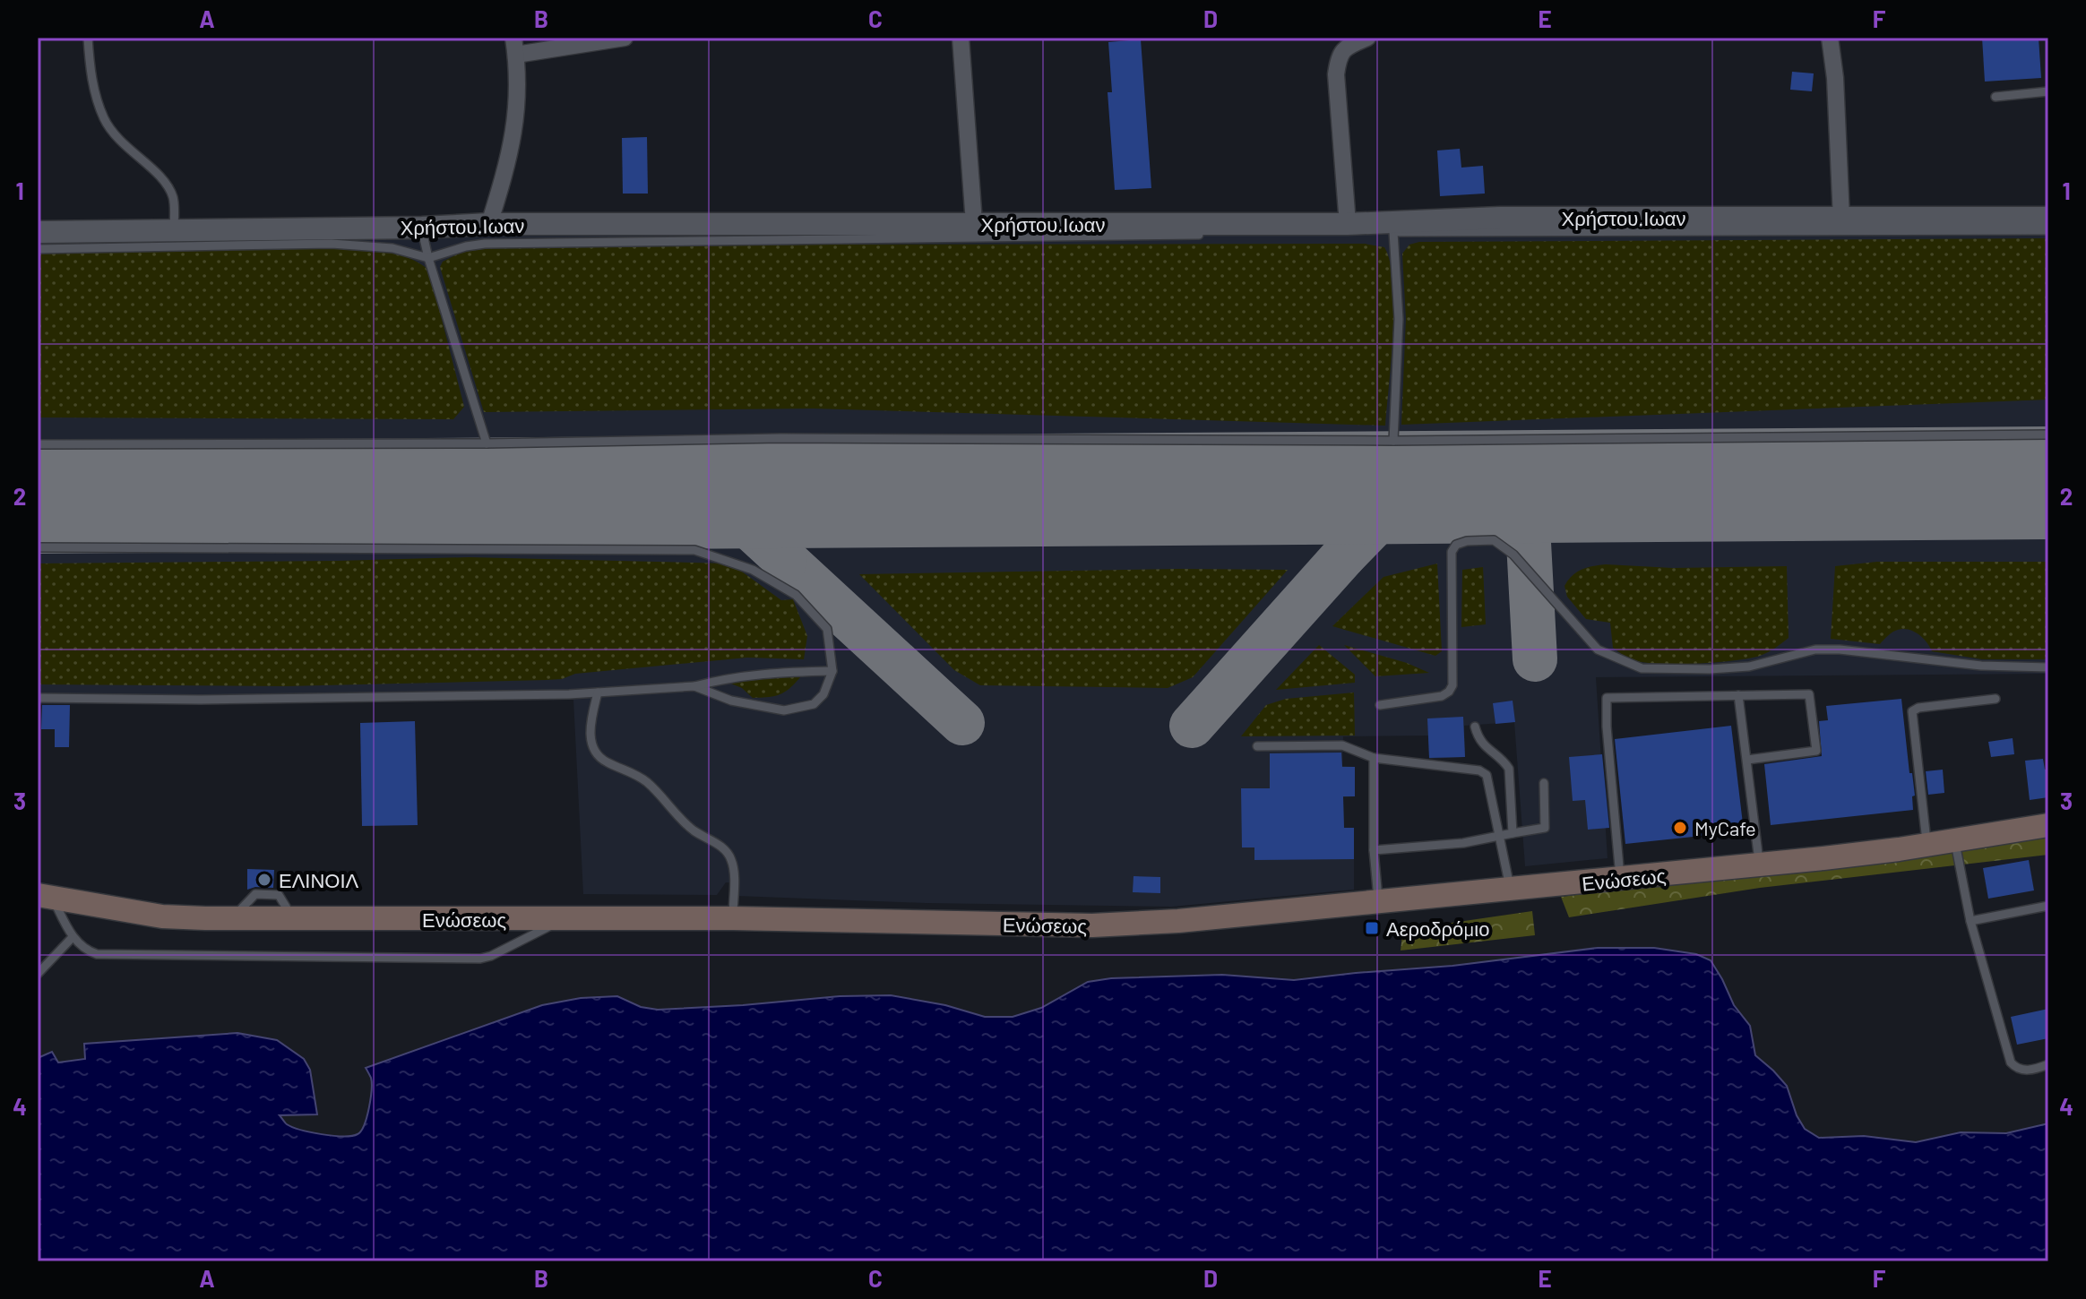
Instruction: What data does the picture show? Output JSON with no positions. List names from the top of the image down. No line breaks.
{"streets":{"main road":["Ενώσεως"],"street":["Χρήστου.Ιωαν"]},"places":{"other":["MyCafe","ΕΛΙΝΟΙΛ"],"transit":["Αεροδρόμιο"]},"grid":{"columns":["A","B","C","D","E","F"],"rows":["1","2","3","4"]}}
